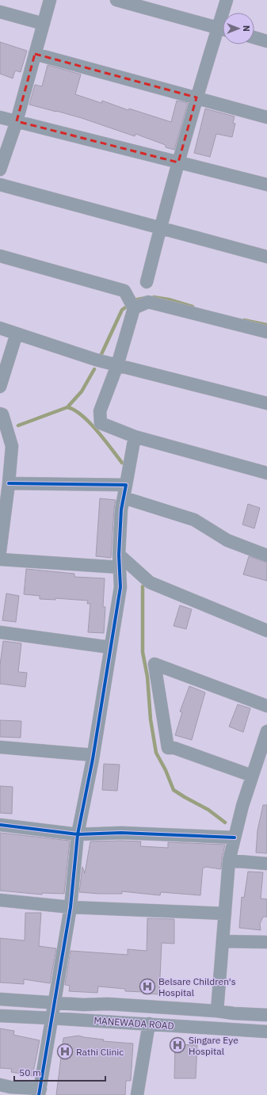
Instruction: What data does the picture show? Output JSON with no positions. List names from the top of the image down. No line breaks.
{"streets":{"street":["MANEWADA ROAD"]},"places":{"hospital":["Belsare Children's Hospital","Singare Eye Hospital","Rathi Clinic"]},"scale_bar":"50 m","north":"right"}
